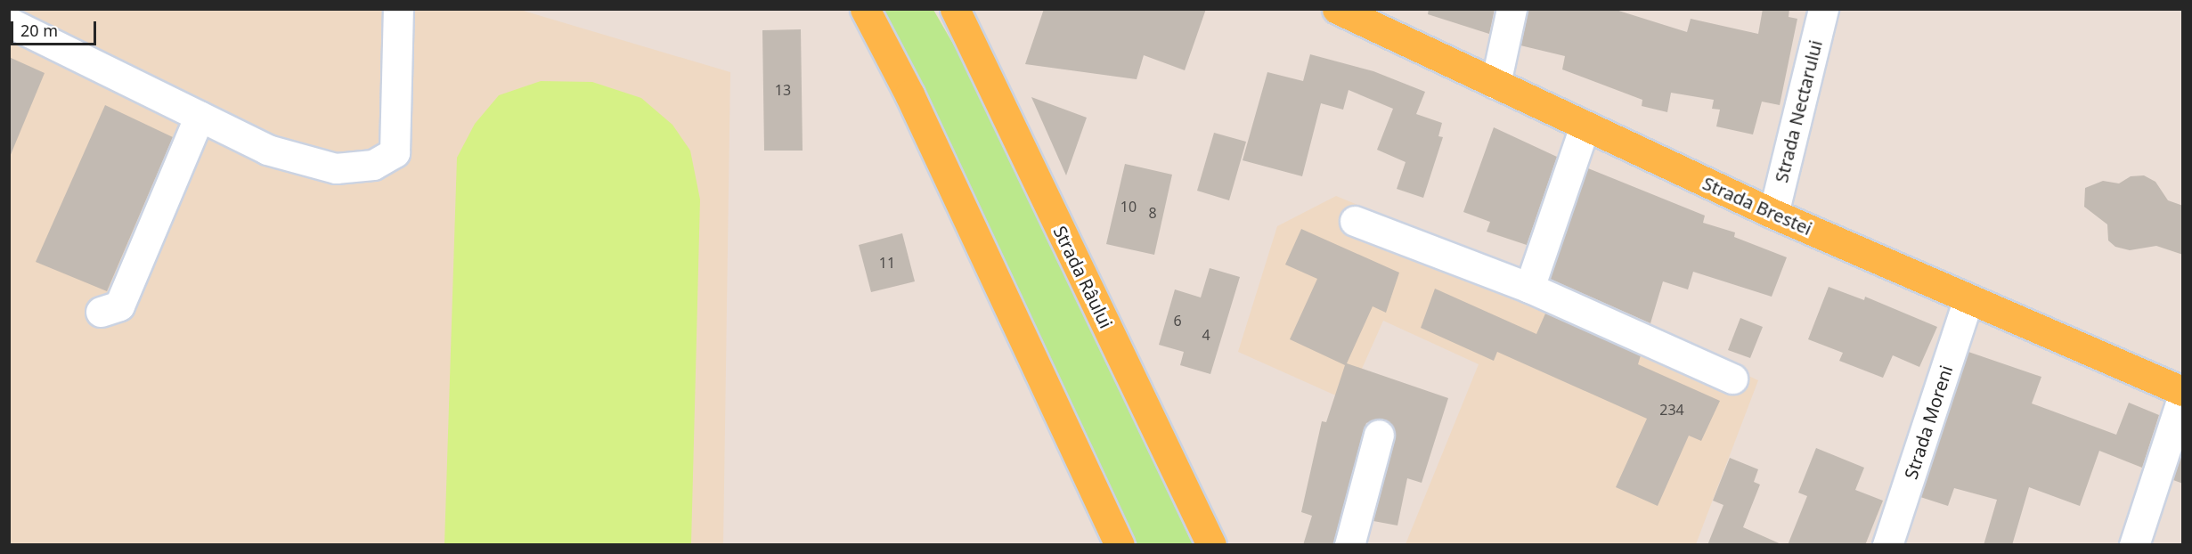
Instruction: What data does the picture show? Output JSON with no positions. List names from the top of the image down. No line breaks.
{"streets":{"main road":["Strada Brestei","Strada Râului"],"street":["Strada Nectarului","Strada Moreni"]},"crossings":[["Strada Nectarului","Strada Brestei"],["Strada Brestei","Strada Moreni"]],"house_numbers":["13","10","8","11","6","4","234"],"scale_bar":"20 m"}
